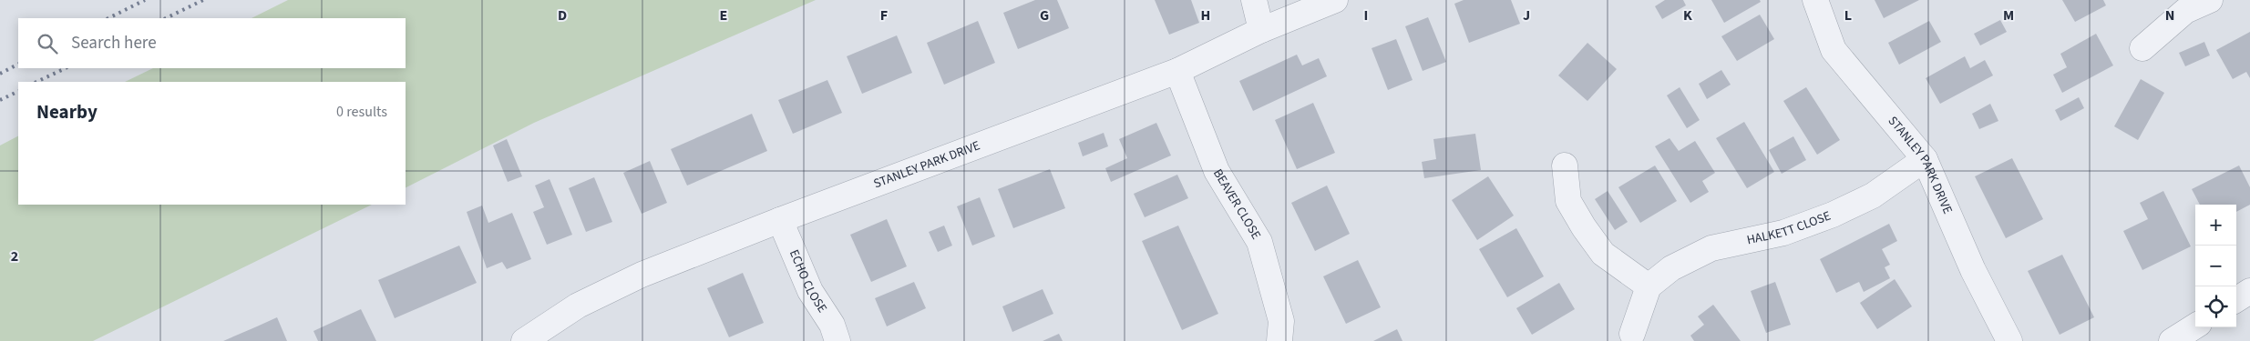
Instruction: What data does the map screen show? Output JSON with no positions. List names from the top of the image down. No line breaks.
{"streets":{"street":["STANLEY PARK DRIVE","BEAVER CLOSE","HALKETT CLOSE","ECHO CLOSE"]},"crossings":[["STANLEY PARK DRIVE","BEAVER CLOSE"],["STANLEY PARK DRIVE","HALKETT CLOSE"],["STANLEY PARK DRIVE","ECHO CLOSE"]],"page":{"search":"Search here","heading":["Nearby","0 results"],"map_buttons":["+","−"]},"grid":{"columns":["D","E","F","G","H","I","J","K","L","M","N"],"rows":["2"]}}
